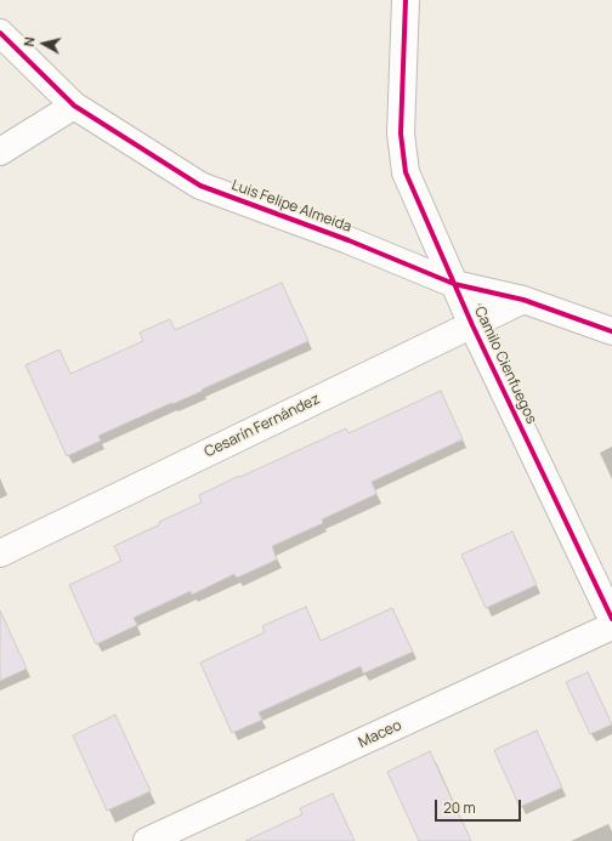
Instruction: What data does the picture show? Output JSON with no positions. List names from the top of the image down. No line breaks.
{"streets":{"street":["Luis Felipe Almeida","Camilo Cienfuegos","Cesarín Fernández","Maceo"]},"crossings":[["Luis Felipe Almeida","Camilo Cienfuegos"],["Luis Felipe Almeida","Cesarín Fernández"],["Camilo Cienfuegos","Cesarín Fernández"]],"scale_bar":"20 m","north":"left"}
